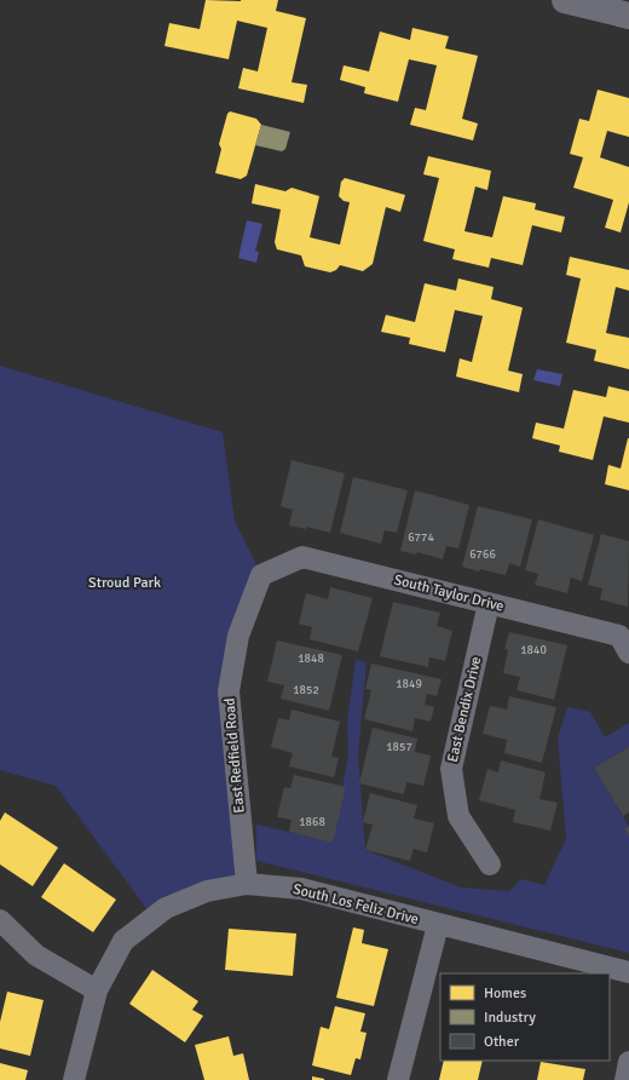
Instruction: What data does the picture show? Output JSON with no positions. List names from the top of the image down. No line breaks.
{"streets":{"street":["South Taylor Drive","East Bendix Drive","East Redfield Road","South Los Feliz Drive"]},"crossings":[["South Taylor Drive","East Bendix Drive"],["South Taylor Drive","East Redfield Road"],["East Redfield Road","South Los Feliz Drive"]],"parks":["Stroud Park"],"house_numbers":["6774","6766","1840","1848","1849","1852","1857","1868"],"legend":["Homes","Industry","Other"]}
